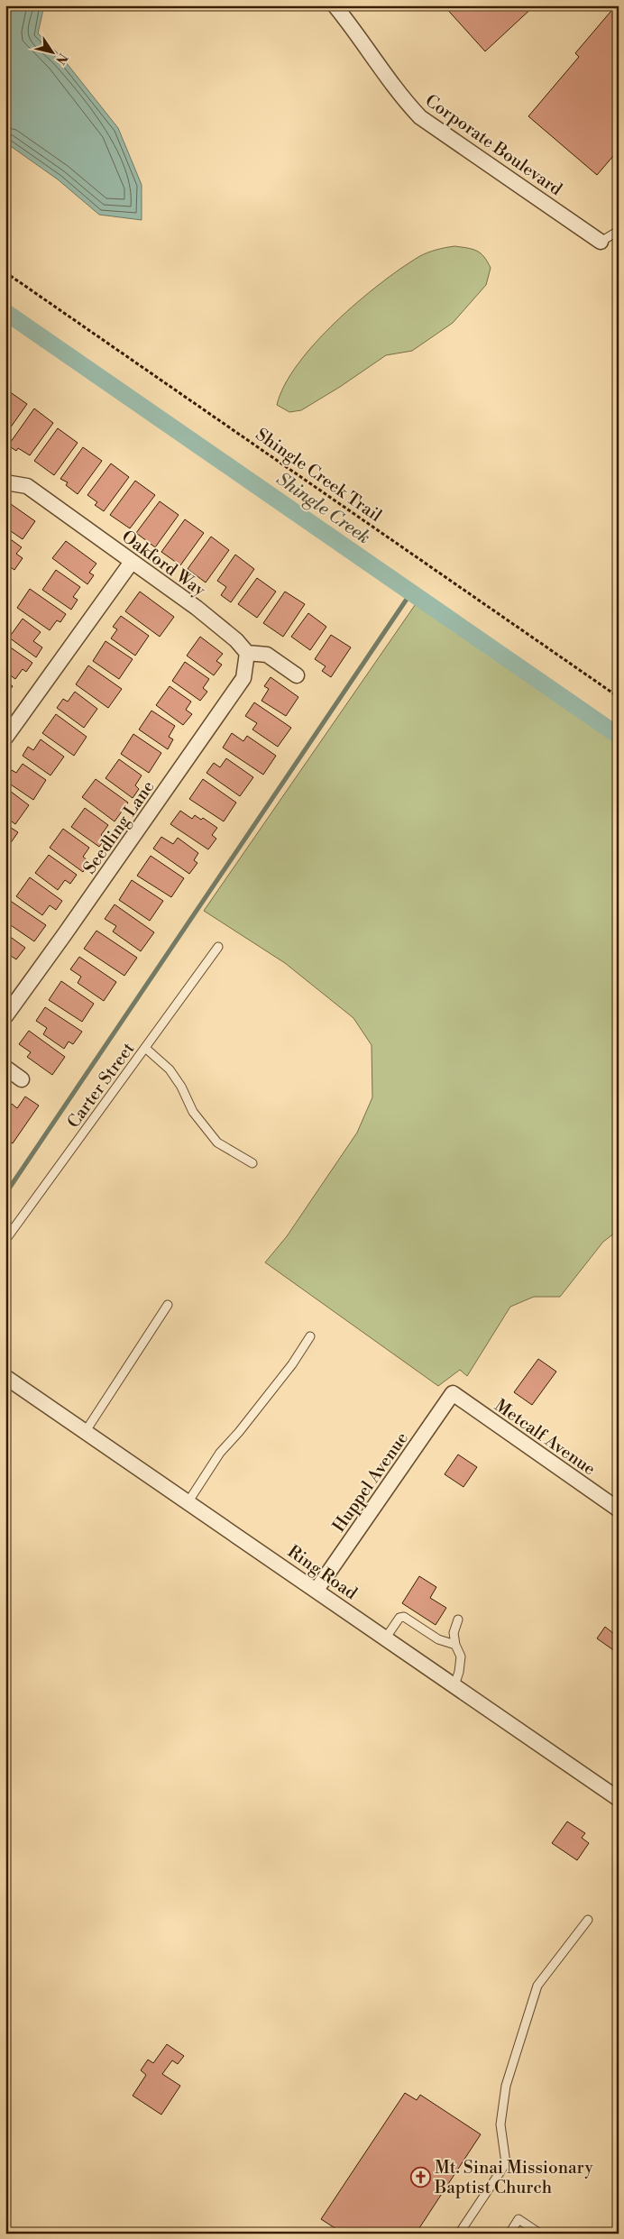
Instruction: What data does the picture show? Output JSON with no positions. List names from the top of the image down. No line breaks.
{"streets":{"street":["Corporate Boulevard","Oakford Way","Seedling Lane","Metcalf Avenue","Huppel Avenue","Ring Road"],"lane":["Carter Street"],"path":["Shingle Creek Trail"]},"crossings":[["Oakford Way","Seedling Lane"],["Metcalf Avenue","Huppel Avenue"],["Huppel Avenue","Ring Road"]],"water":["Shingle Creek"],"places":{"church":["Mt. Sinai Missionary Baptist Church"]},"north":"bottom right"}
